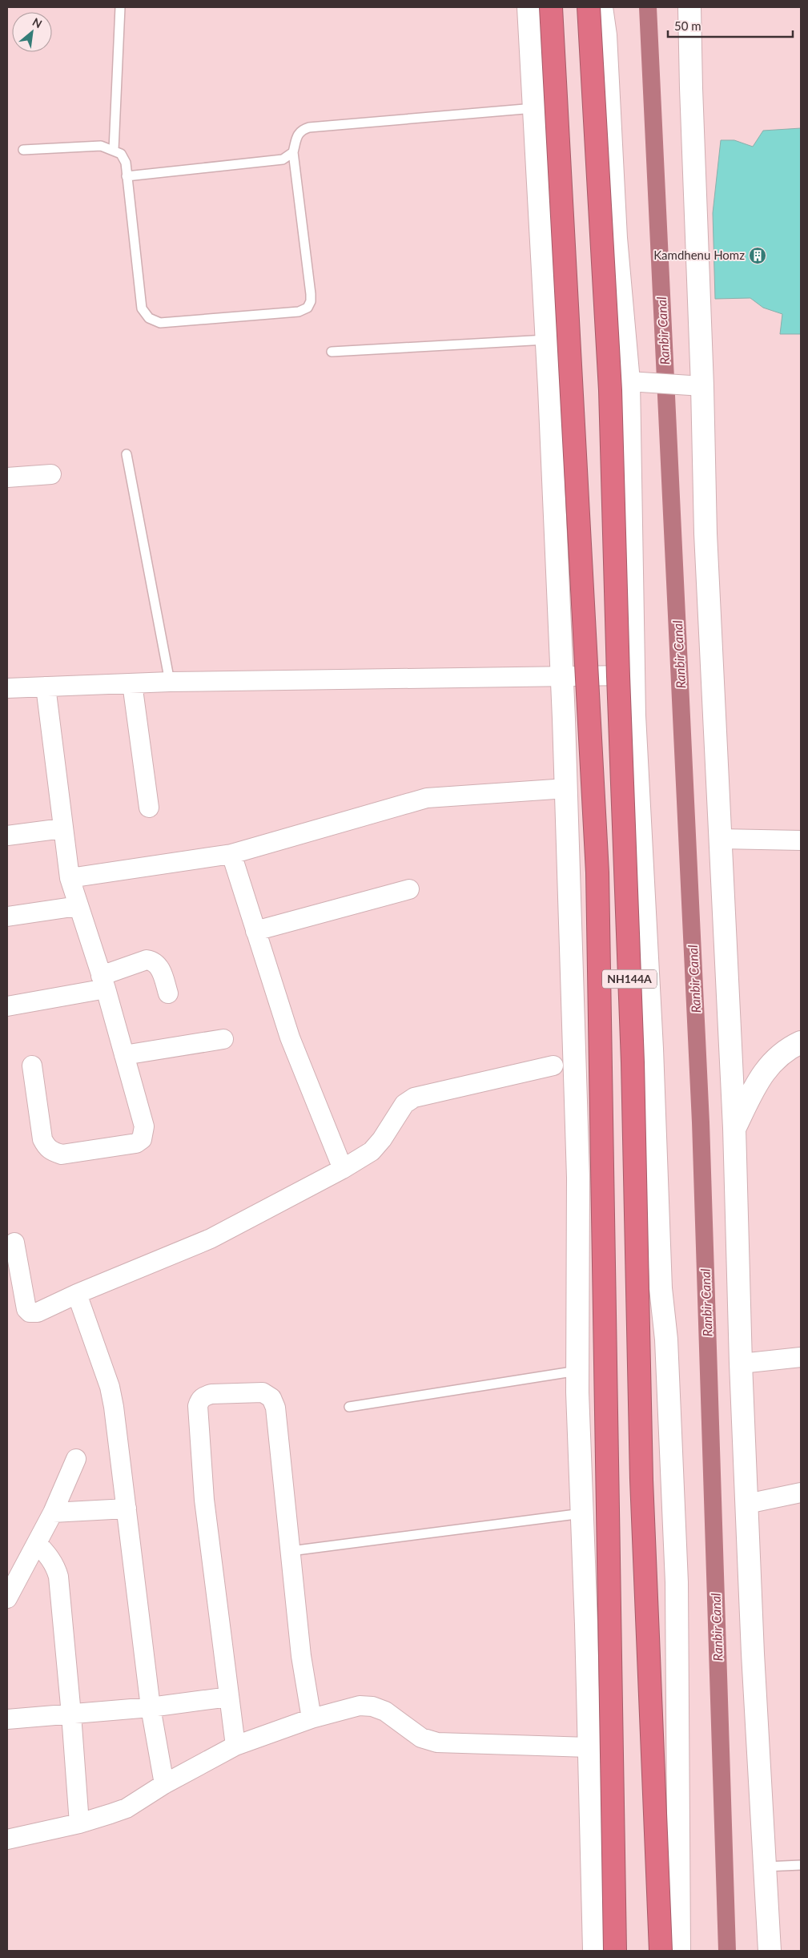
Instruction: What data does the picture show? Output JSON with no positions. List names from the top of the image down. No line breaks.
{"streets":{"highway":["NH144A"]},"water":["Ranbir Canal"],"places":{"building":["Kamdhenu Homz"]},"scale_bar":"50 m","north":"top right"}
